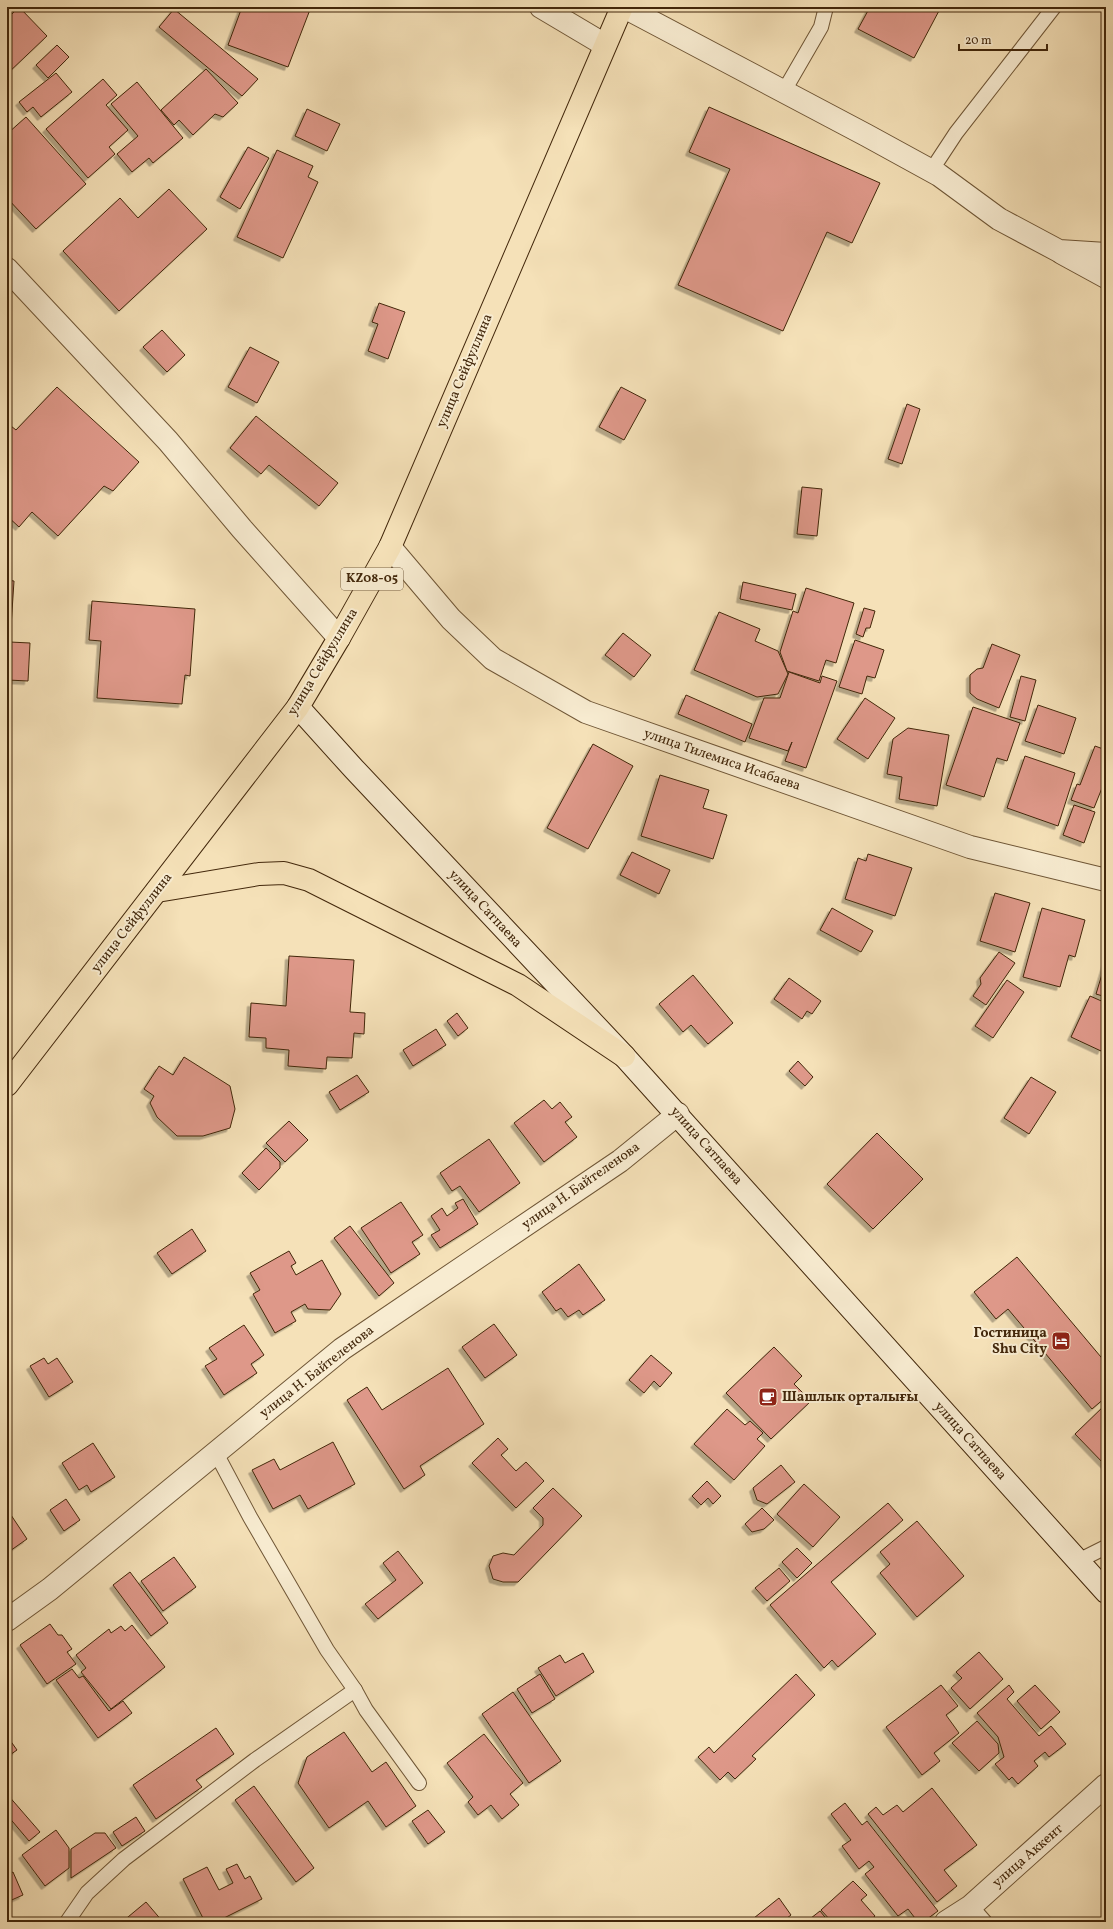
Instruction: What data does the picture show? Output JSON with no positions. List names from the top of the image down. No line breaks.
{"streets":{"main road":["улица Сейфуллина","KZ08-05"],"street":["улица Тилемиса Исабаева","улица Сатпаева","улица Н. Байтеленова","улица Аккент"]},"crossings":[["улица Сейфуллина","улица Тилемиса Исабаева"],["улица Сейфуллина","улица Сатпаева"],["улица Сатпаева","улица Н. Байтеленова"]],"places":{"hotel":["Гостиница Shu City"],"cafe":["Шашлык орталығы"]},"scale_bar":"20 m"}
